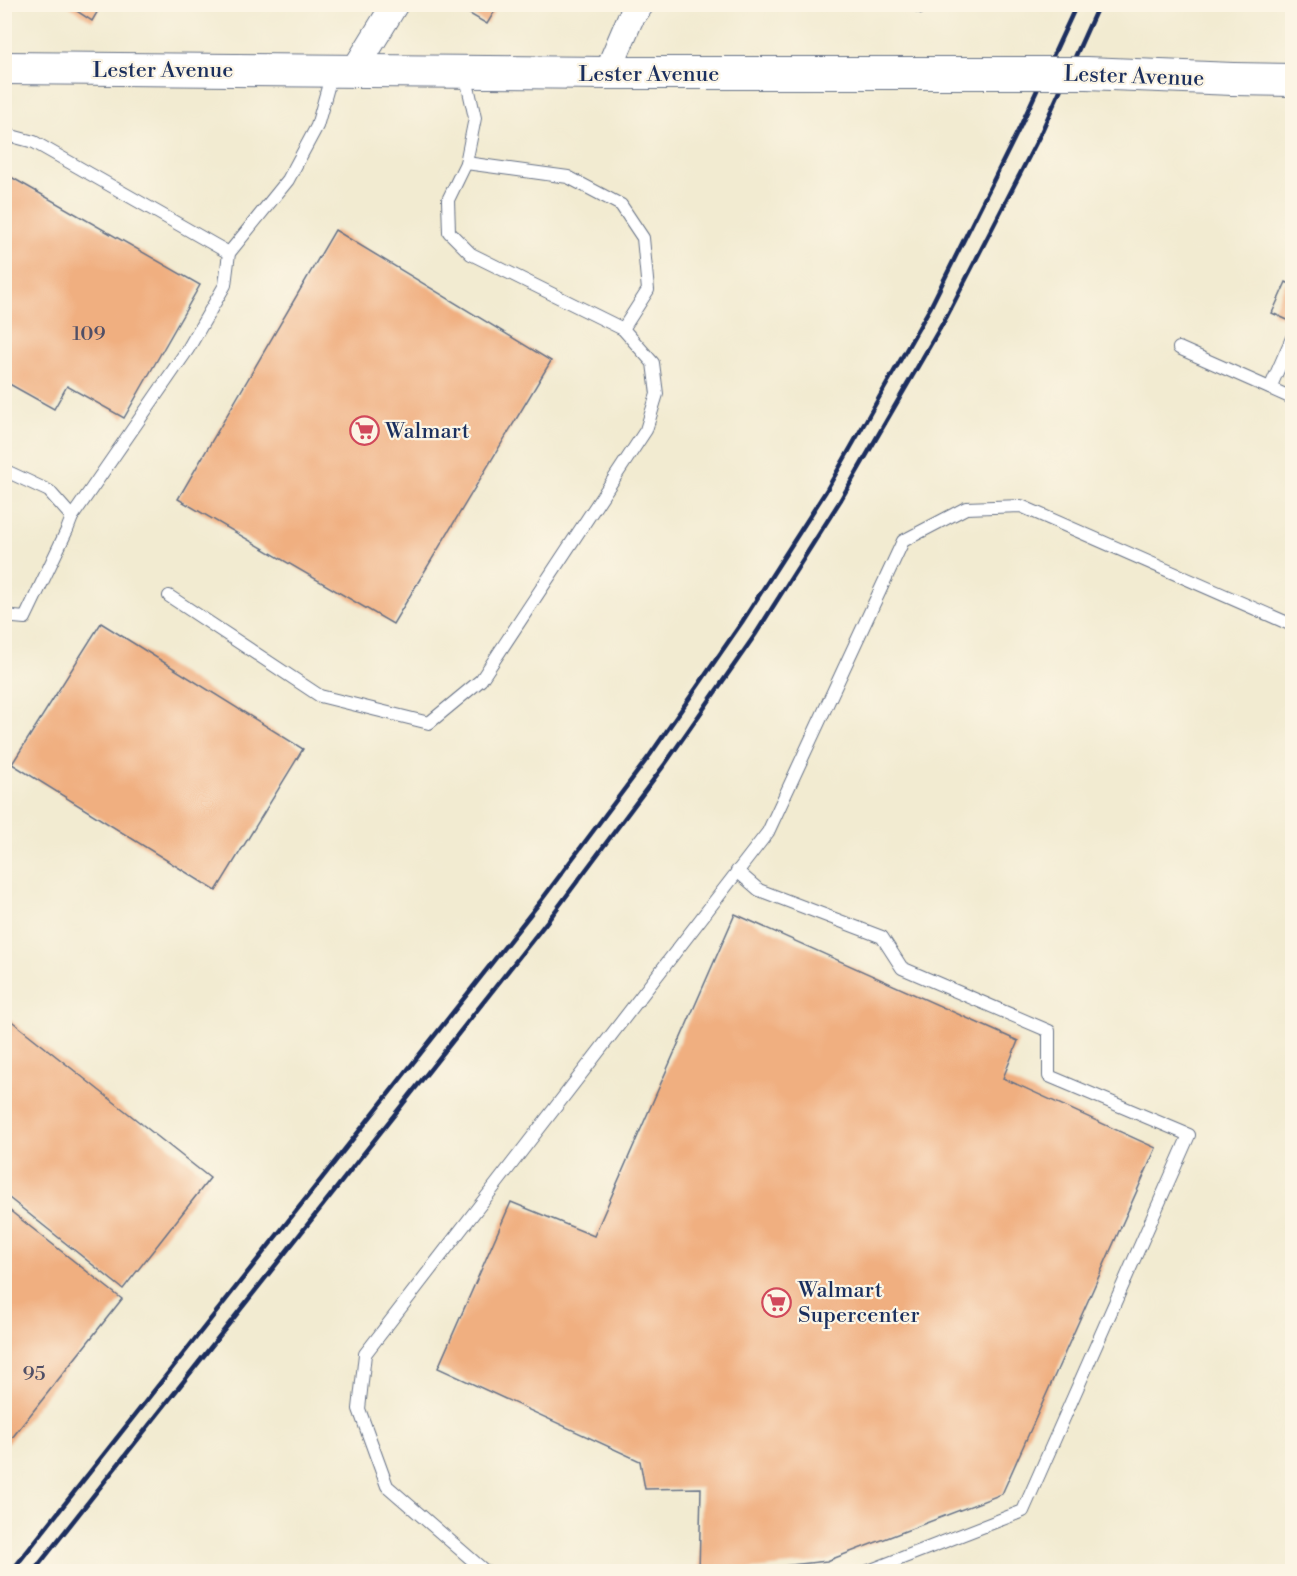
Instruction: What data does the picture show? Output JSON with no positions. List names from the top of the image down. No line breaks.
{"streets":{"street":["Lester Avenue"]},"places":{"supermarket":["Walmart","Walmart Supercenter"]},"house_numbers":["109","95"]}
